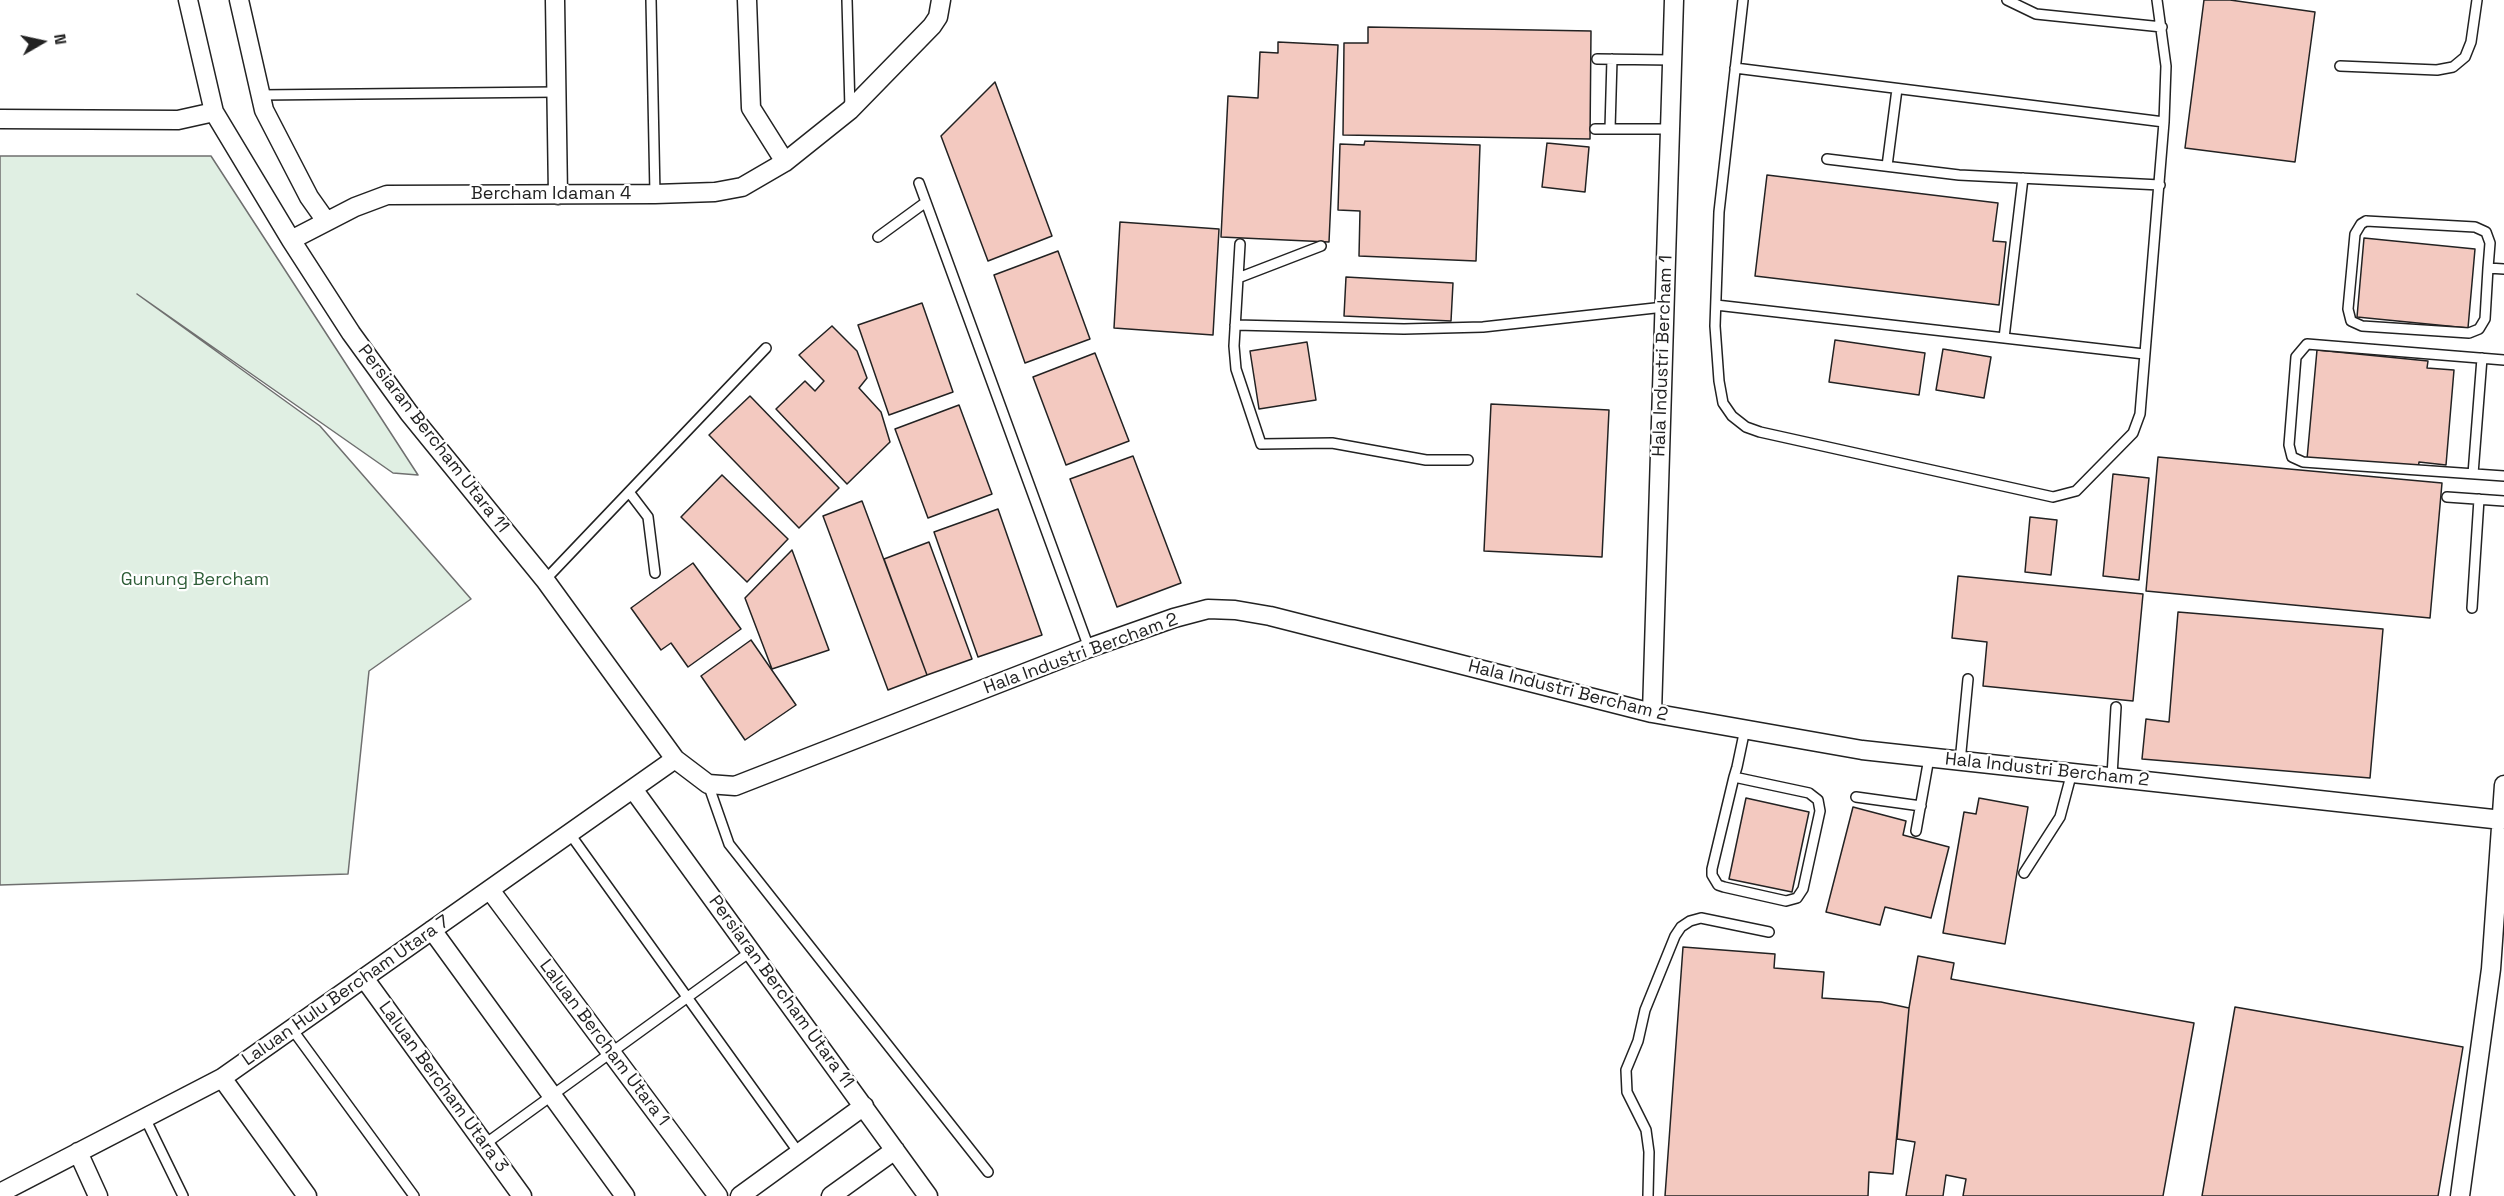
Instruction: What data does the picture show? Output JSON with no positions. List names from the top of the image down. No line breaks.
{"streets":{"street":["Bercham Idaman 4","Hala Industri Bercham 1","Persiaran Bercham Utara 11","Hala Industri Bercham 2","Laluan Hulu Bercham Utara 7","Laluan Bercham Utara 1","Laluan Bercham Utara 3"]},"crossings":[["Bercham Idaman 4","Persiaran Bercham Utara 11"],["Hala Industri Bercham 1","Hala Industri Bercham 2"],["Persiaran Bercham Utara 11","Laluan Hulu Bercham Utara 7"],["Laluan Hulu Bercham Utara 7","Laluan Bercham Utara 1"],["Laluan Hulu Bercham Utara 7","Laluan Bercham Utara 3"]],"parks":["Gunung Bercham"],"north":"right"}
